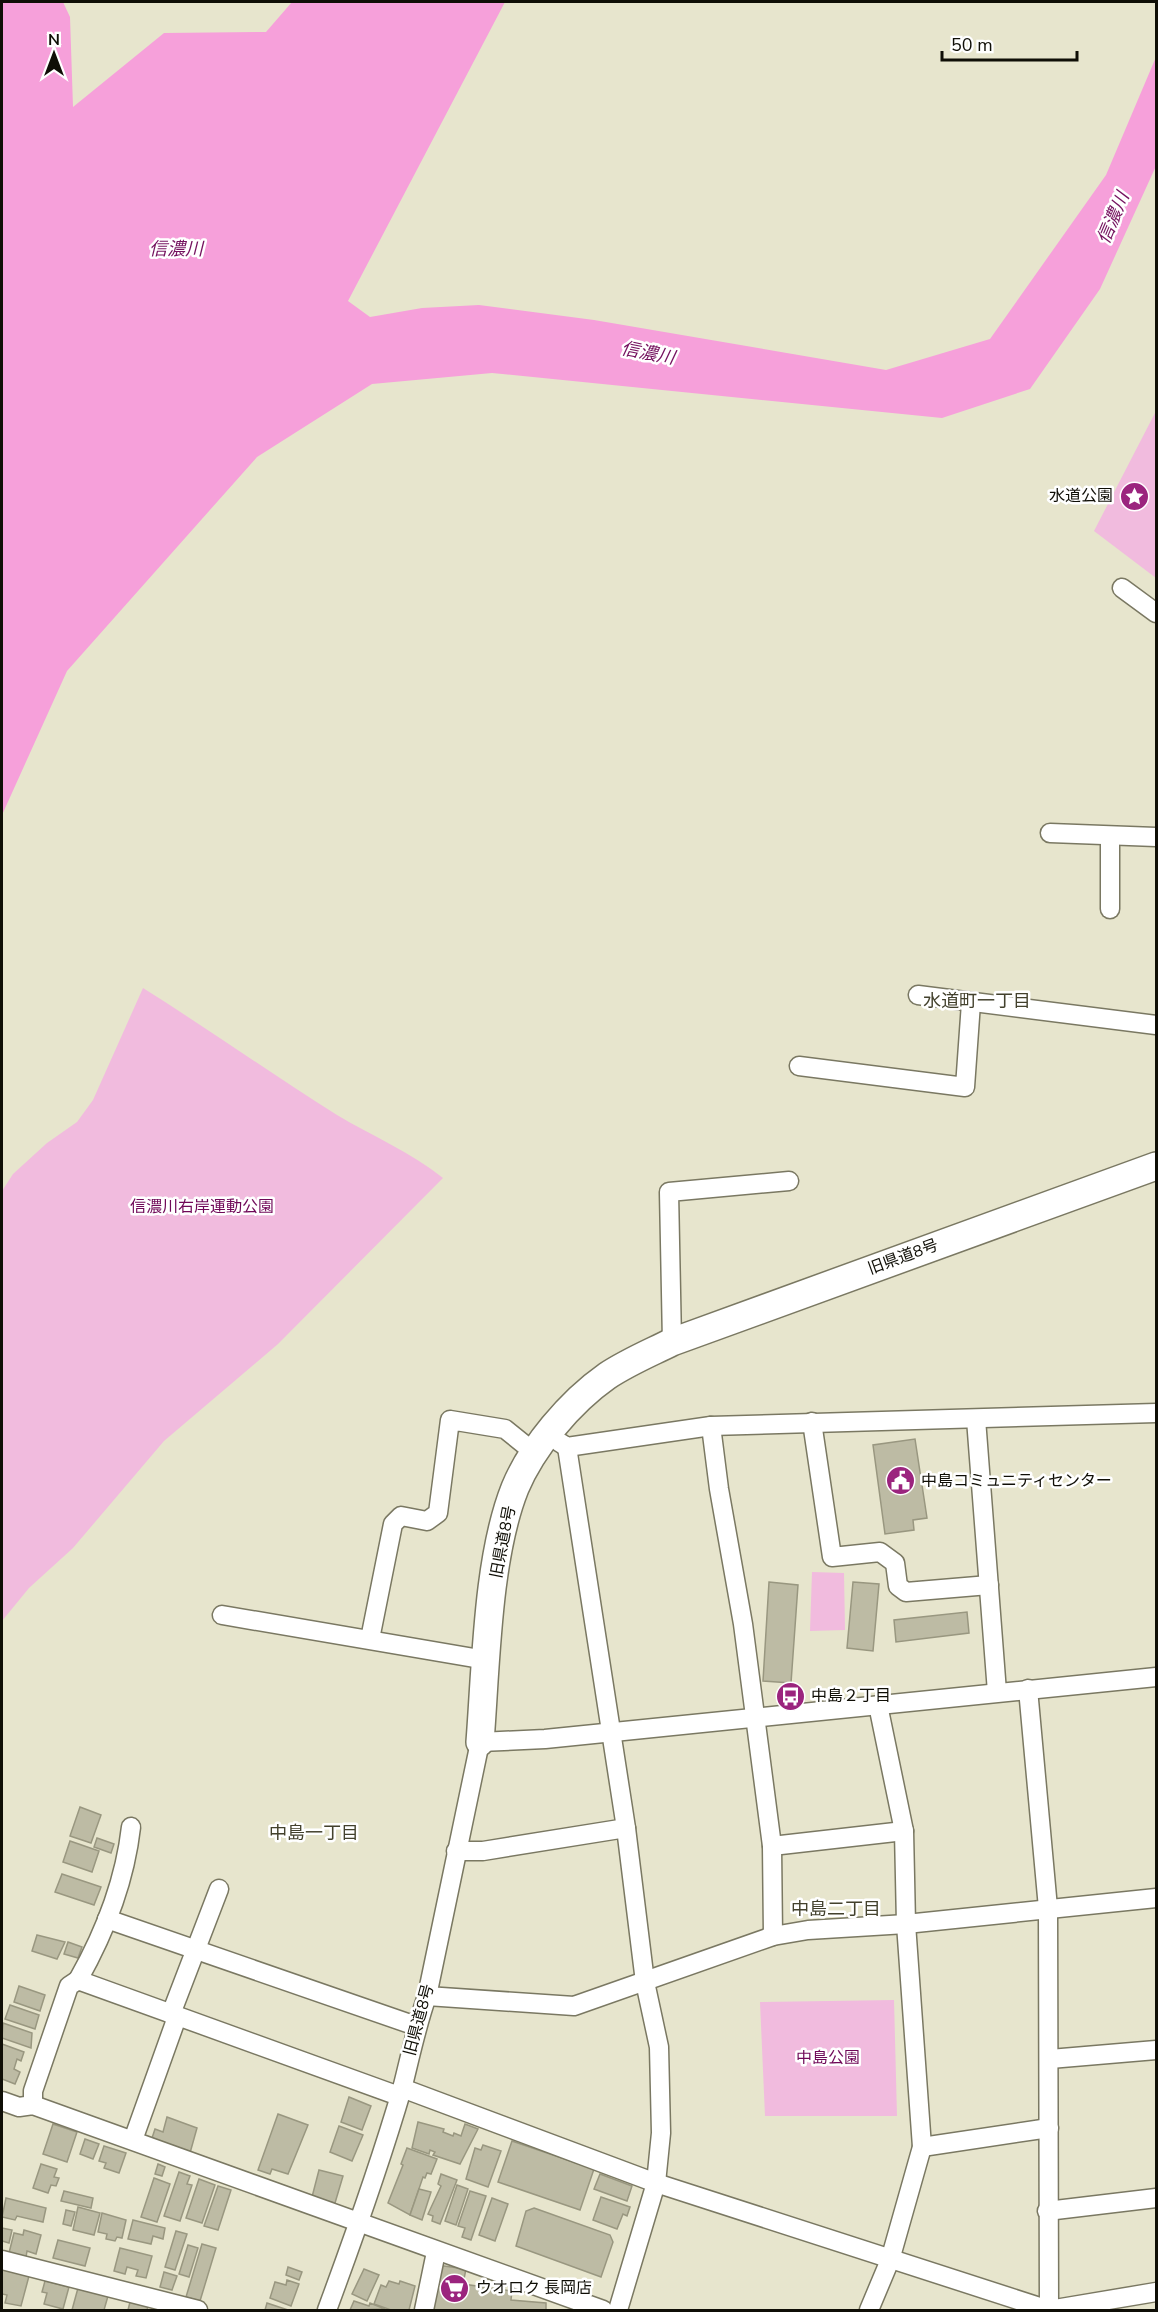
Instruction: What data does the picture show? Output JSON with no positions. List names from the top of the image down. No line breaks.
{"streets":{"street":["旧県道8号"]},"districts":["水道町一丁目","中島一丁目","中島二丁目"],"water":["信濃川"],"parks":["信濃川右岸運動公園","中島公園"],"places":{"place":["水道公園"],"public building":["中島コミュニティセンター"],"bus stop":["中島２丁目"],"supermarket":["ウオロク 長岡店"]},"scale_bar":"50 m","north":"top"}
